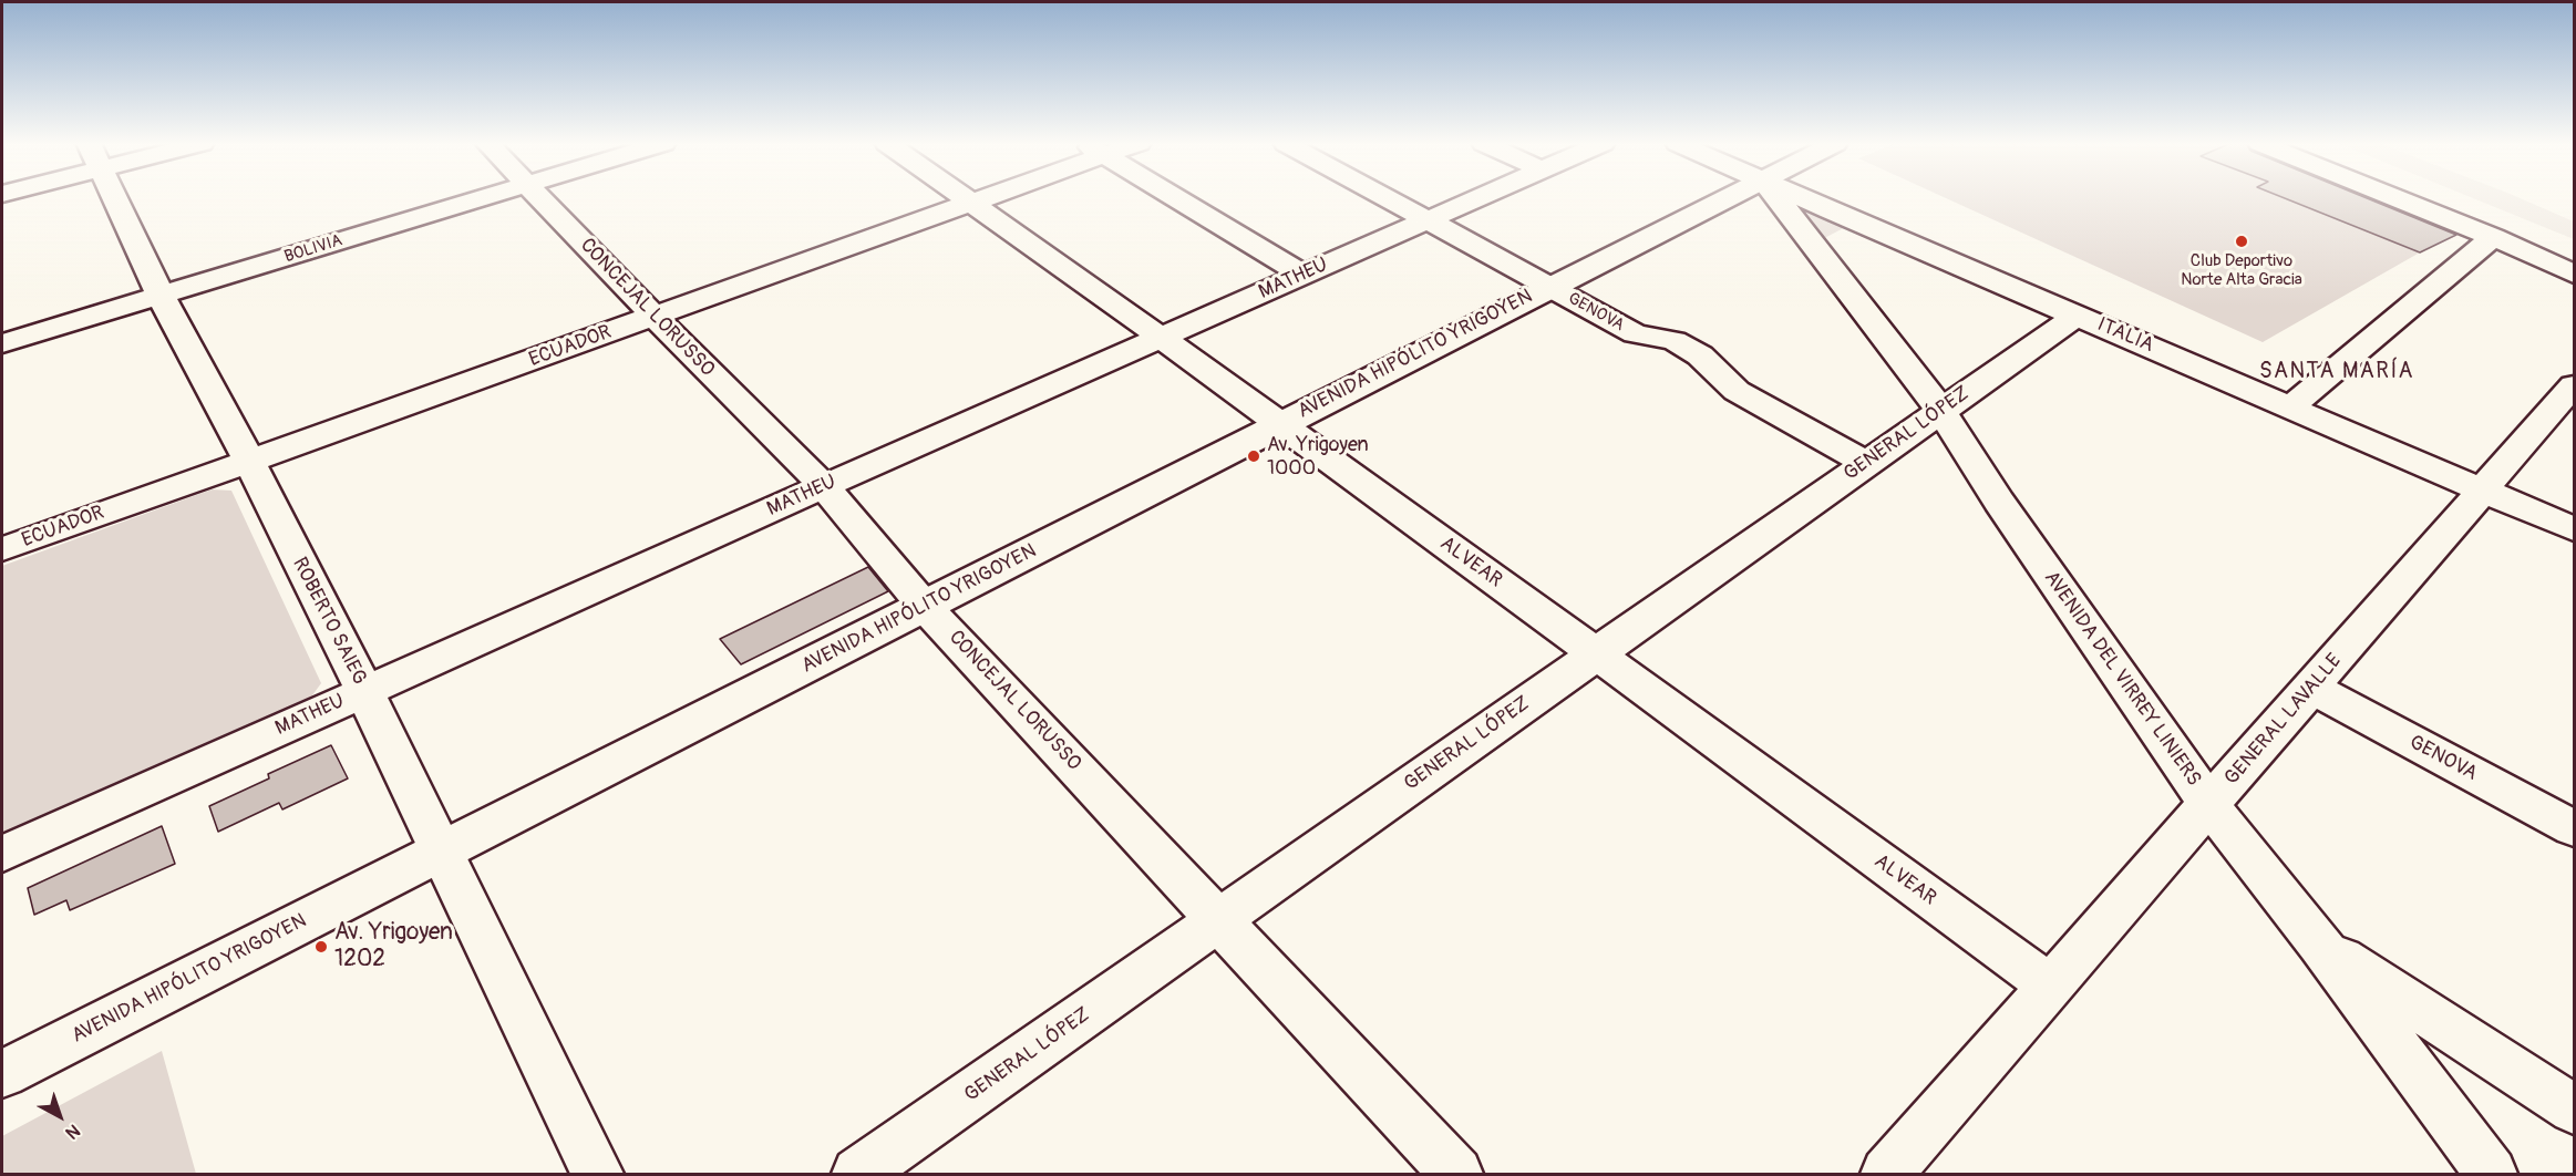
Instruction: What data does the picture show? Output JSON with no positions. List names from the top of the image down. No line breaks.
{"streets":{"street":["BOLIVIA","MATHEU","CONCEJAL LORUSSO","GENOVA","ITALIA","ECUADOR","AVENIDA HIPÓLITO YRIGOYEN","GENERAL LÓPEZ","ALVEAR","ROBERTO SAIEG","AVENIDA DEL VIRREY LINIERS","GENERAL LAVALLE"]},"crossings":[["BOLIVIA","ROBERTO SAIEG"],["MATHEU","CONCEJAL LORUSSO"],["MATHEU","GENOVA"],["MATHEU","ALVEAR"],["MATHEU","ROBERTO SAIEG"],["CONCEJAL LORUSSO","ECUADOR"],["CONCEJAL LORUSSO","AVENIDA HIPÓLITO YRIGOYEN"],["CONCEJAL LORUSSO","GENERAL LÓPEZ"],["GENOVA","AVENIDA HIPÓLITO YRIGOYEN"],["GENOVA","GENERAL LÓPEZ"],["GENOVA","GENERAL LAVALLE"],["ITALIA","GENERAL LÓPEZ"],["ITALIA","GENERAL LAVALLE"],["ECUADOR","ALVEAR"],["ECUADOR","ROBERTO SAIEG"],["AVENIDA HIPÓLITO YRIGOYEN","ALVEAR"],["AVENIDA HIPÓLITO YRIGOYEN","ROBERTO SAIEG"],["GENERAL LÓPEZ","ALVEAR"],["GENERAL LÓPEZ","AVENIDA DEL VIRREY LINIERS"],["ALVEAR","GENERAL LAVALLE"],["AVENIDA DEL VIRREY LINIERS","GENERAL LAVALLE"]],"districts":["SANTA MARÍA"],"places":["Club Deportivo Norte Alta Gracia","Av. Yrigoyen 1000","Av. Yrigoyen 1202"],"north":"bottom right"}
